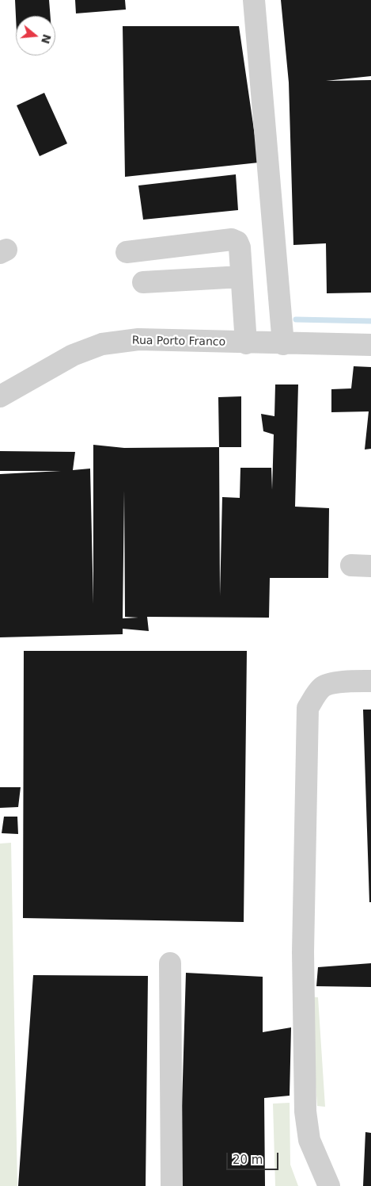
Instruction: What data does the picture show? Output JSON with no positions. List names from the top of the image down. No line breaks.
{"streets":{"street":["Rua Porto Franco"]},"scale_bar":"20 m","north":"right"}
